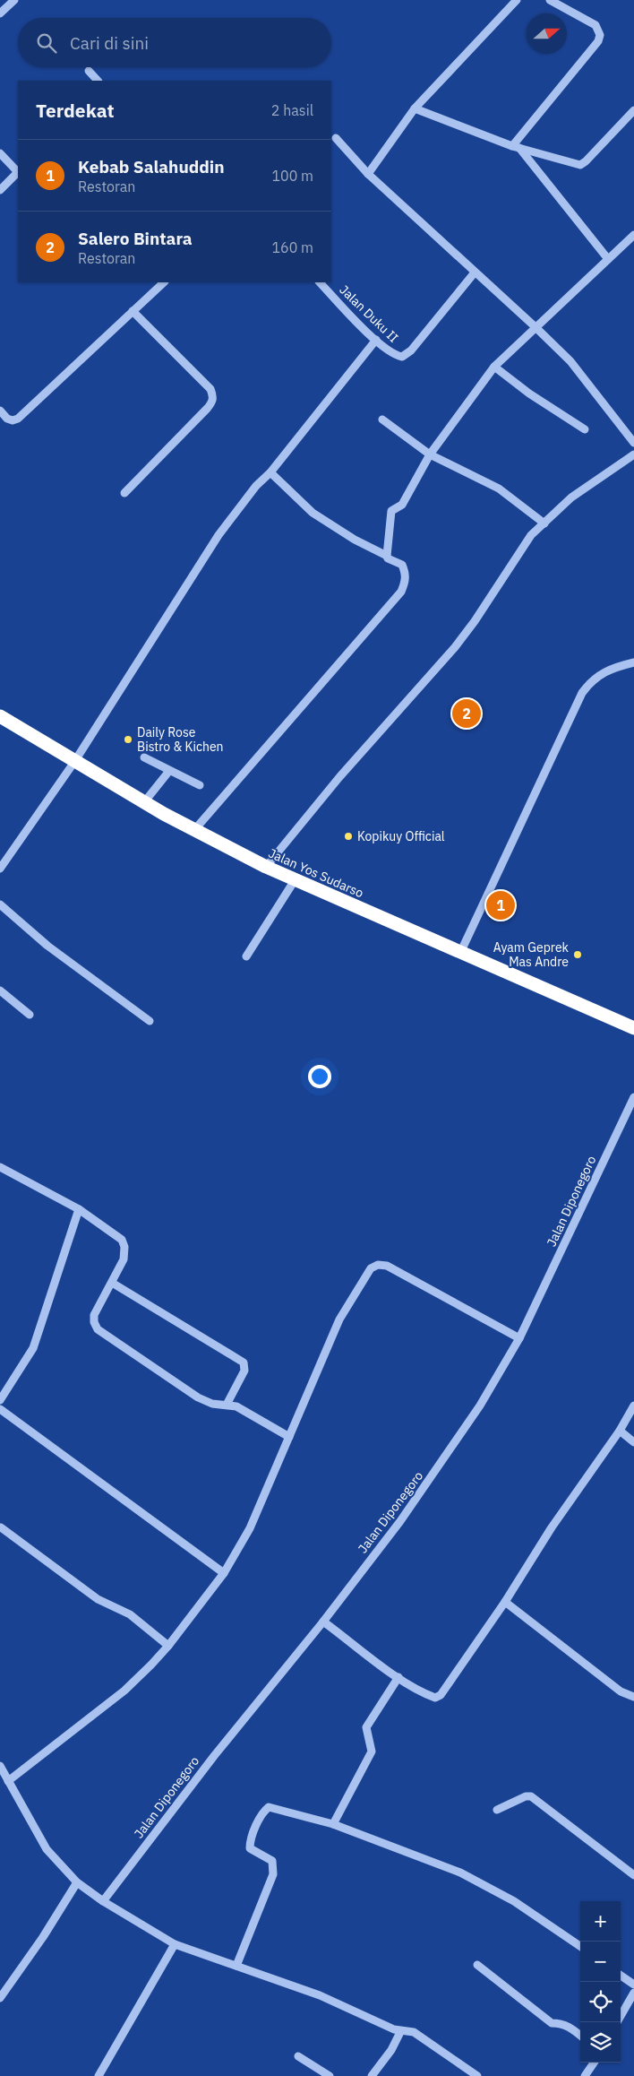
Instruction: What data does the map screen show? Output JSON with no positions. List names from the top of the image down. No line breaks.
{"streets":{"highway":["Jalan Yos Sudarso"],"street":["Jalan Duku II","Jalan Diponegoro"]},"places":["Daily Rose Bistro & Kichen","Kopikuy Official","Ayam Geprek Mas Andre"],"north":"right","page":{"search":"Cari di sini","heading":["Terdekat","2 hasil"],"list":[{"mark":"1","name":"Kebab Salahuddin","note":"Restoran","value":"100 m"},{"mark":"2","name":"Salero Bintara","note":"Restoran","value":"160 m"}],"pins":["2","1"],"map_buttons":["+","−"]}}
